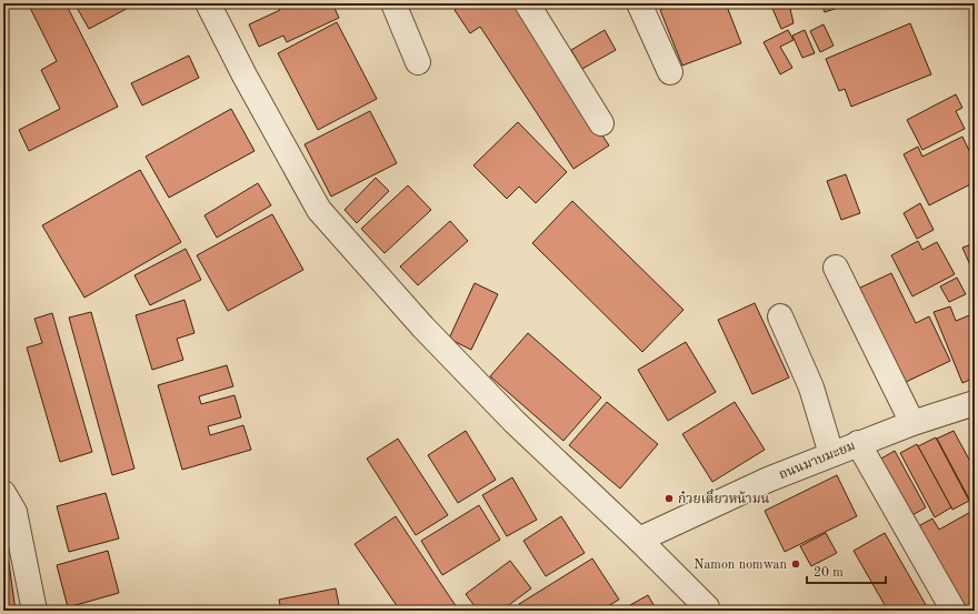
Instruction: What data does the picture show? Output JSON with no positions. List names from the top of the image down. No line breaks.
{"streets":{"street":["ถนนมาบมะยม"]},"places":["ก๋วยเตี๋ยวหน้ามน","Namon nomwan"],"scale_bar":"20 m"}
